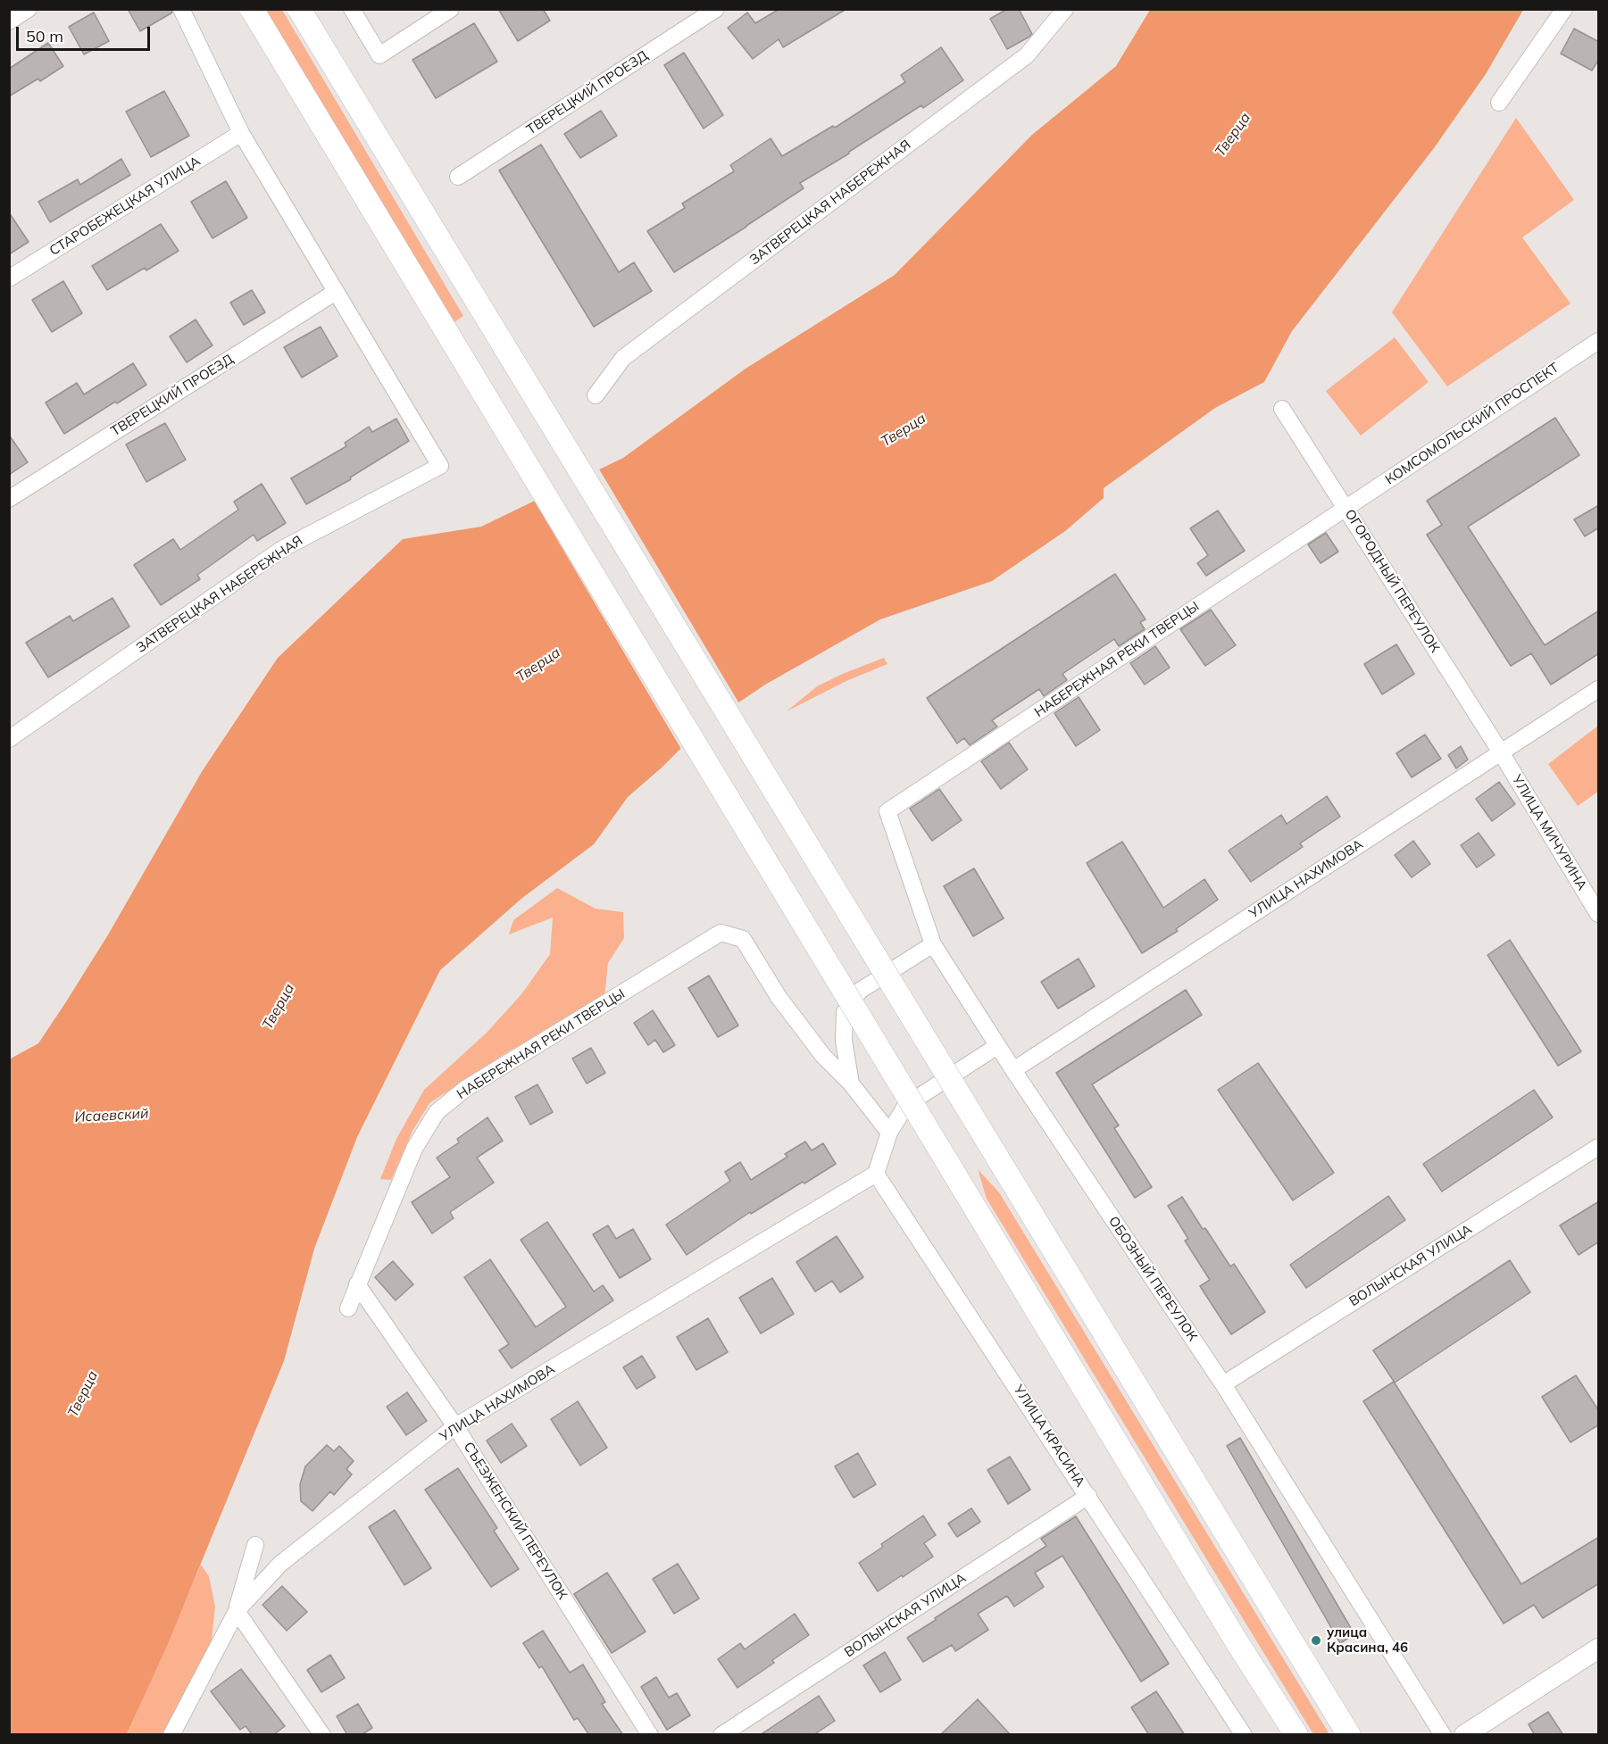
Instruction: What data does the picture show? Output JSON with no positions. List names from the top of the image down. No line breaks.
{"streets":{"street":["ТВЕРЕЦКИЙ ПРОЕЗД","ЗАТВЕРЕЦКАЯ НАБЕРЕЖНАЯ","СТАРОБЕЖЕЦКАЯ УЛИЦА","КОМСОМОЛЬСКИЙ ПРОСПЕКТ","ОГОРОДНЫЙ ПЕРЕУЛОК","НАБЕРЕЖНАЯ РЕКИ ТВЕРЦЫ","УЛИЦА МИЧУРИНА","УЛИЦА НАХИМОВА","ВОЛЫНСКАЯ УЛИЦА","ОБОЗНЫЙ ПЕРЕУЛОК","УЛИЦА КРАСИНА","СЪЕЗЖЕНСКИЙ ПЕРЕУЛОК"]},"crossings":[["ТВЕРЕЦКИЙ ПРОЕЗД","ЗАТВЕРЕЦКАЯ НАБЕРЕЖНАЯ"],["КОМСОМОЛЬСКИЙ ПРОСПЕКТ","ОГОРОДНЫЙ ПЕРЕУЛОК"],["КОМСОМОЛЬСКИЙ ПРОСПЕКТ","НАБЕРЕЖНАЯ РЕКИ ТВЕРЦЫ"],["ОГОРОДНЫЙ ПЕРЕУЛОК","НАБЕРЕЖНАЯ РЕКИ ТВЕРЦЫ"],["ОГОРОДНЫЙ ПЕРЕУЛОК","УЛИЦА МИЧУРИНА"],["ОГОРОДНЫЙ ПЕРЕУЛОК","УЛИЦА НАХИМОВА"],["НАБЕРЕЖНАЯ РЕКИ ТВЕРЦЫ","ОБОЗНЫЙ ПЕРЕУЛОК"],["НАБЕРЕЖНАЯ РЕКИ ТВЕРЦЫ","СЪЕЗЖЕНСКИЙ ПЕРЕУЛОК"],["УЛИЦА МИЧУРИНА","УЛИЦА НАХИМОВА"],["УЛИЦА НАХИМОВА","ОБОЗНЫЙ ПЕРЕУЛОК"],["УЛИЦА НАХИМОВА","УЛИЦА КРАСИНА"],["УЛИЦА НАХИМОВА","СЪЕЗЖЕНСКИЙ ПЕРЕУЛОК"],["ВОЛЫНСКАЯ УЛИЦА","ОБОЗНЫЙ ПЕРЕУЛОК"],["ВОЛЫНСКАЯ УЛИЦА","УЛИЦА КРАСИНА"]],"water":["Тверца","Исаевский"],"places":["улица Красина, 46"],"scale_bar":"50 m"}
